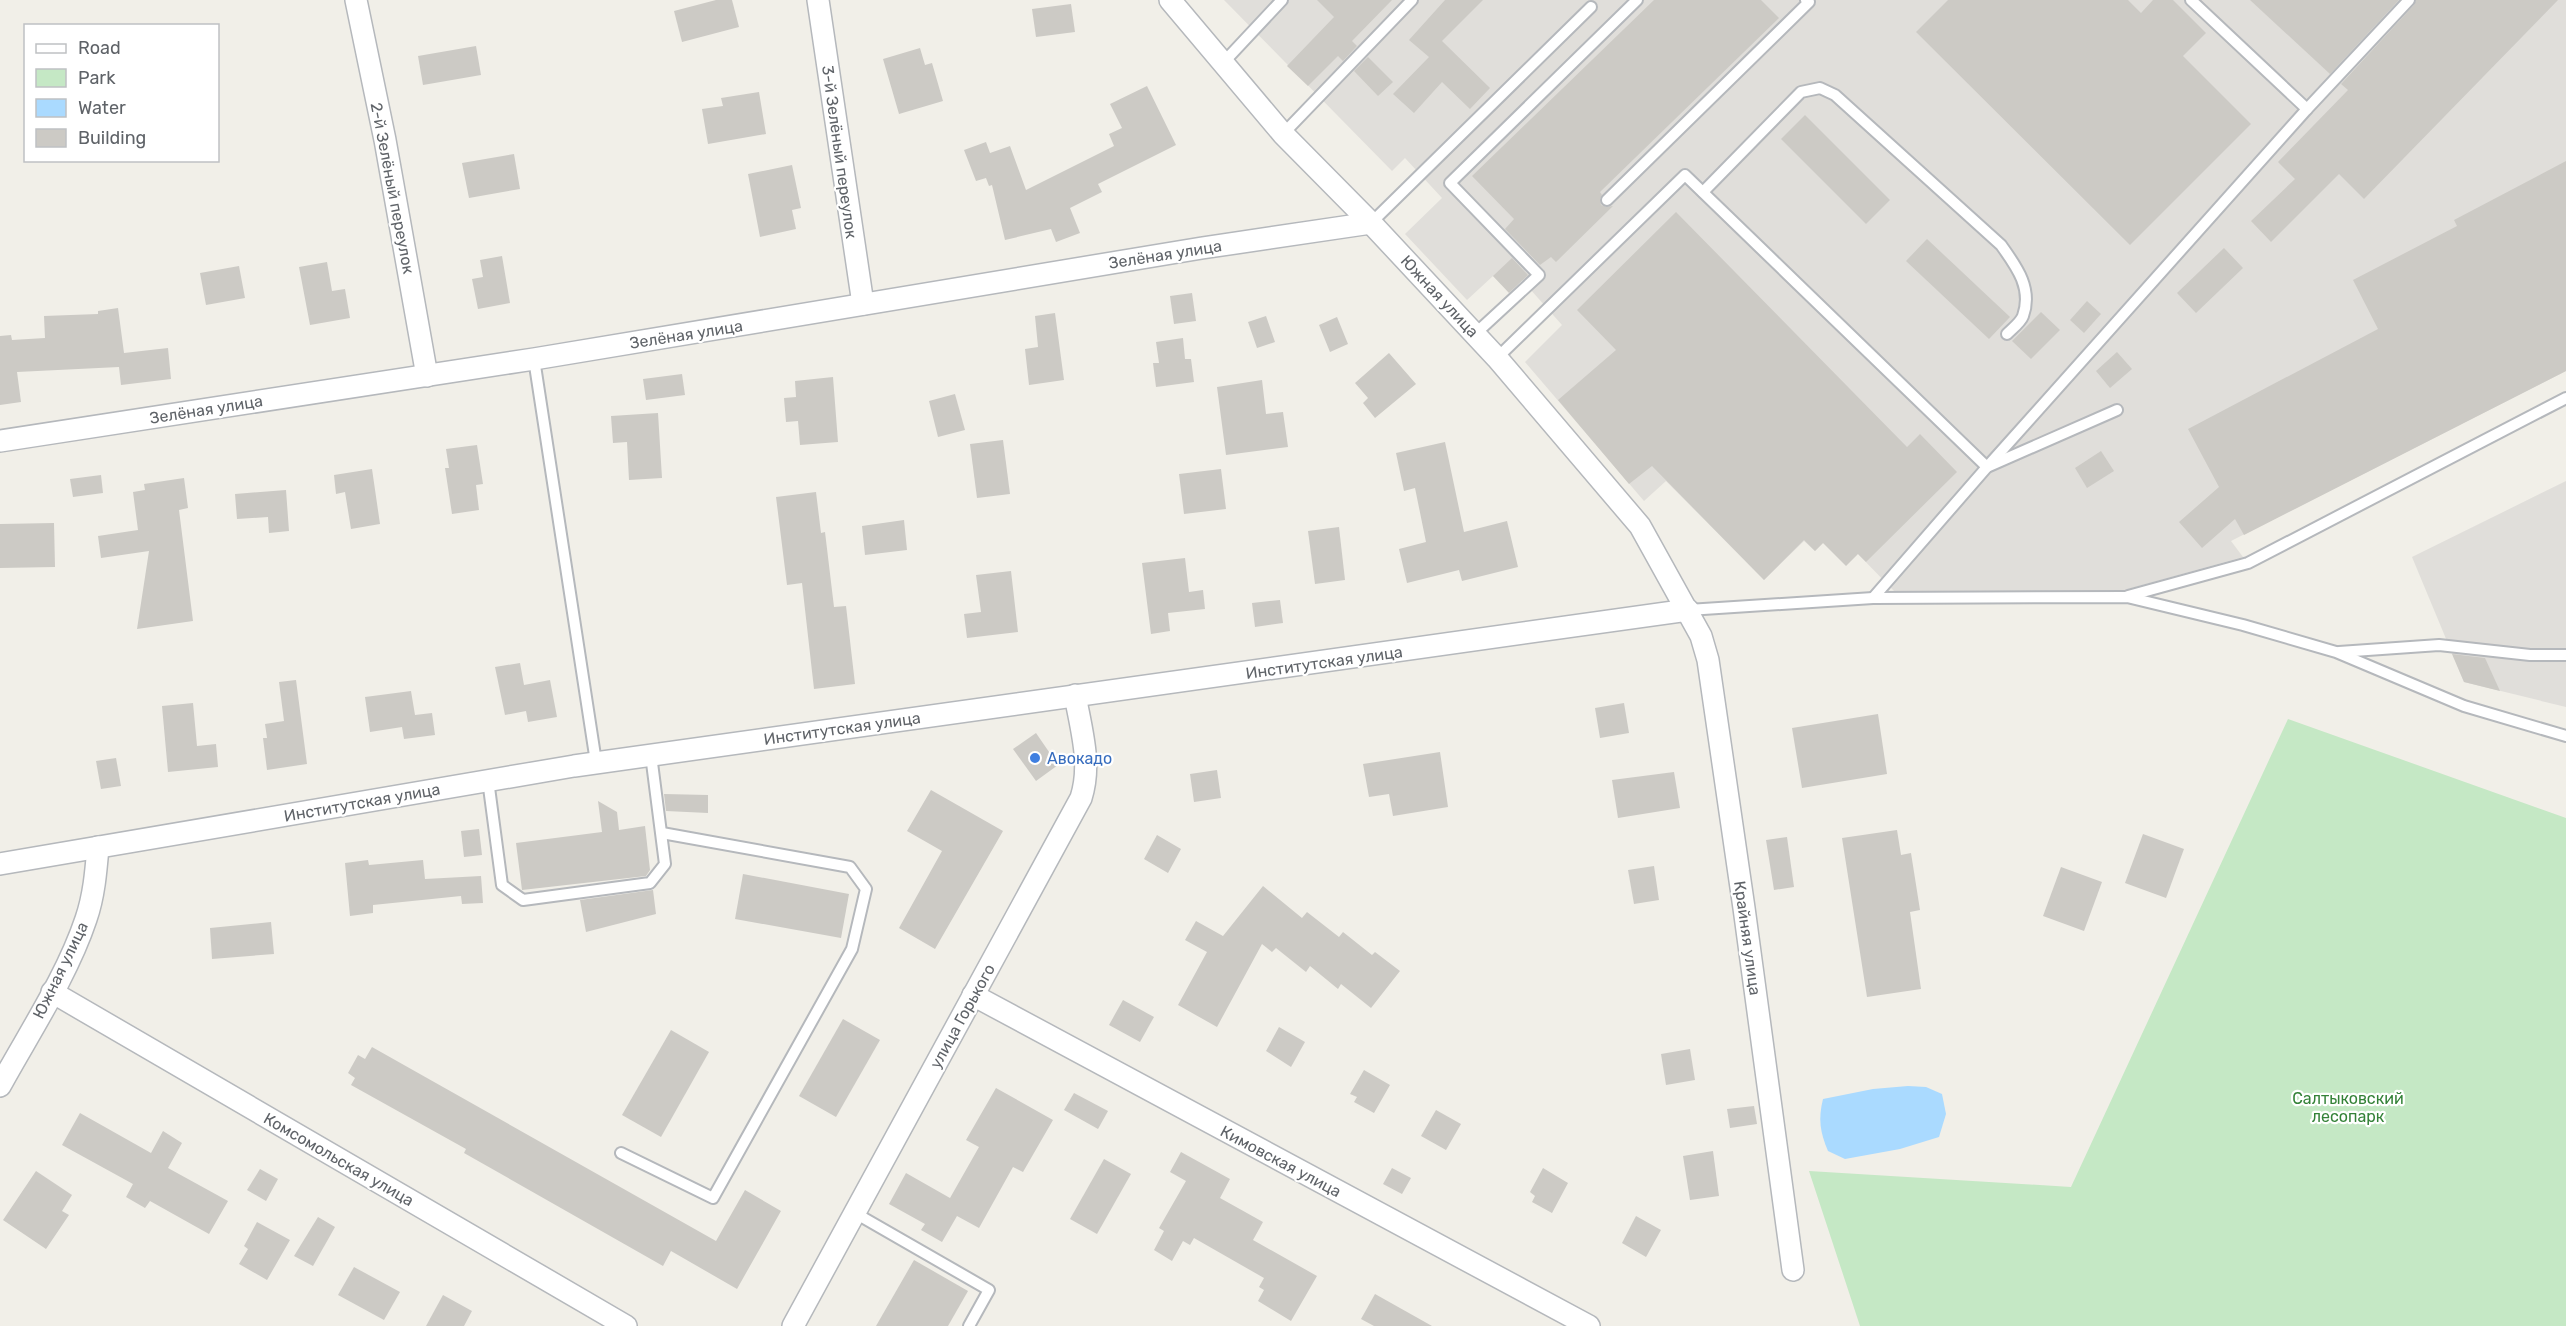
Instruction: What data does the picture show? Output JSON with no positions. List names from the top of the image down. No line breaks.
{"streets":{"street":["3-й Зелёный переулок","2-й Зелёный переулок","Зелёная улица","Южная улица","Институтская улица","Крайняя улица","улица Горького","Комсомольская улица","Кимовская улица"]},"crossings":[["3-й Зелёный переулок","Зелёная улица"],["2-й Зелёный переулок","Зелёная улица"],["Зелёная улица","Южная улица"],["Южная улица","Институтская улица"],["Южная улица","Крайняя улица"],["Южная улица","Комсомольская улица"],["Институтская улица","Крайняя улица"],["Институтская улица","улица Горького"],["улица Горького","Кимовская улица"]],"parks":["Салтыковский лесопарк"],"places":["Авокадо"],"legend":["Road","Park","Water","Building"]}
